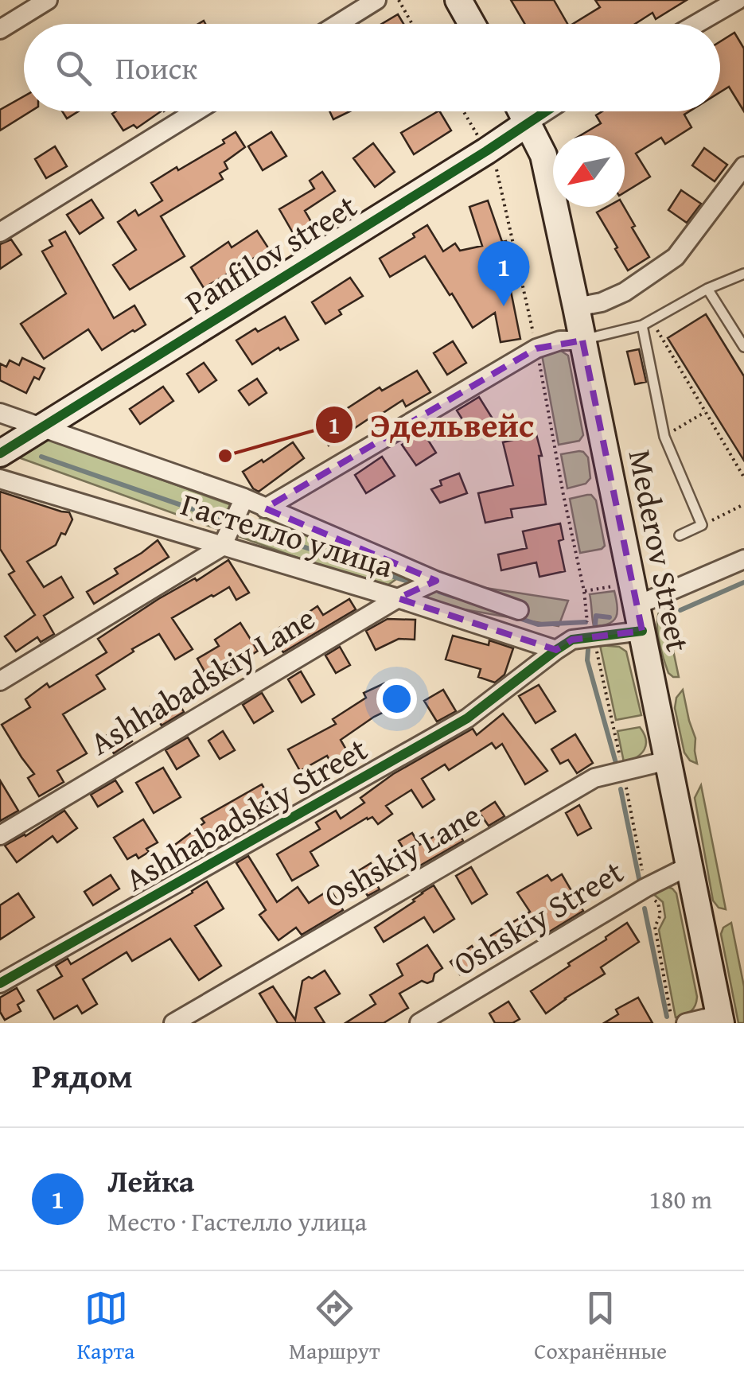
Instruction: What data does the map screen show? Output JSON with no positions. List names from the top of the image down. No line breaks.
{"streets":{"main road":["Panfilov street","Mederov Street"],"street":["Гастелло улица","Ashhabadskiy Lane","Ashhabadskiy Street","Oshskiy Lane","Oshskiy Street"]},"crossings":[["Panfilov street","Гастелло улица"],["Panfilov street","Mederov Street"],["Гастелло улица","Mederov Street"],["Гастелло улица","Ashhabadskiy Lane"],["Гастелло улица","Ashhabadskiy Street"],["Mederov Street","Ashhabadskiy Street"],["Mederov Street","Oshskiy Lane"],["Mederov Street","Oshskiy Street"]],"places":["Эдельвейс"],"north":"bottom left","page":{"search":"Поиск","pins":"1","heading":"Рядом","list":[{"mark":"1","name":"Лейка","note":"Место · Гастелло улица","value":"180 m"}],"nav":["Карта","Маршрут","Сохранённые"]}}
